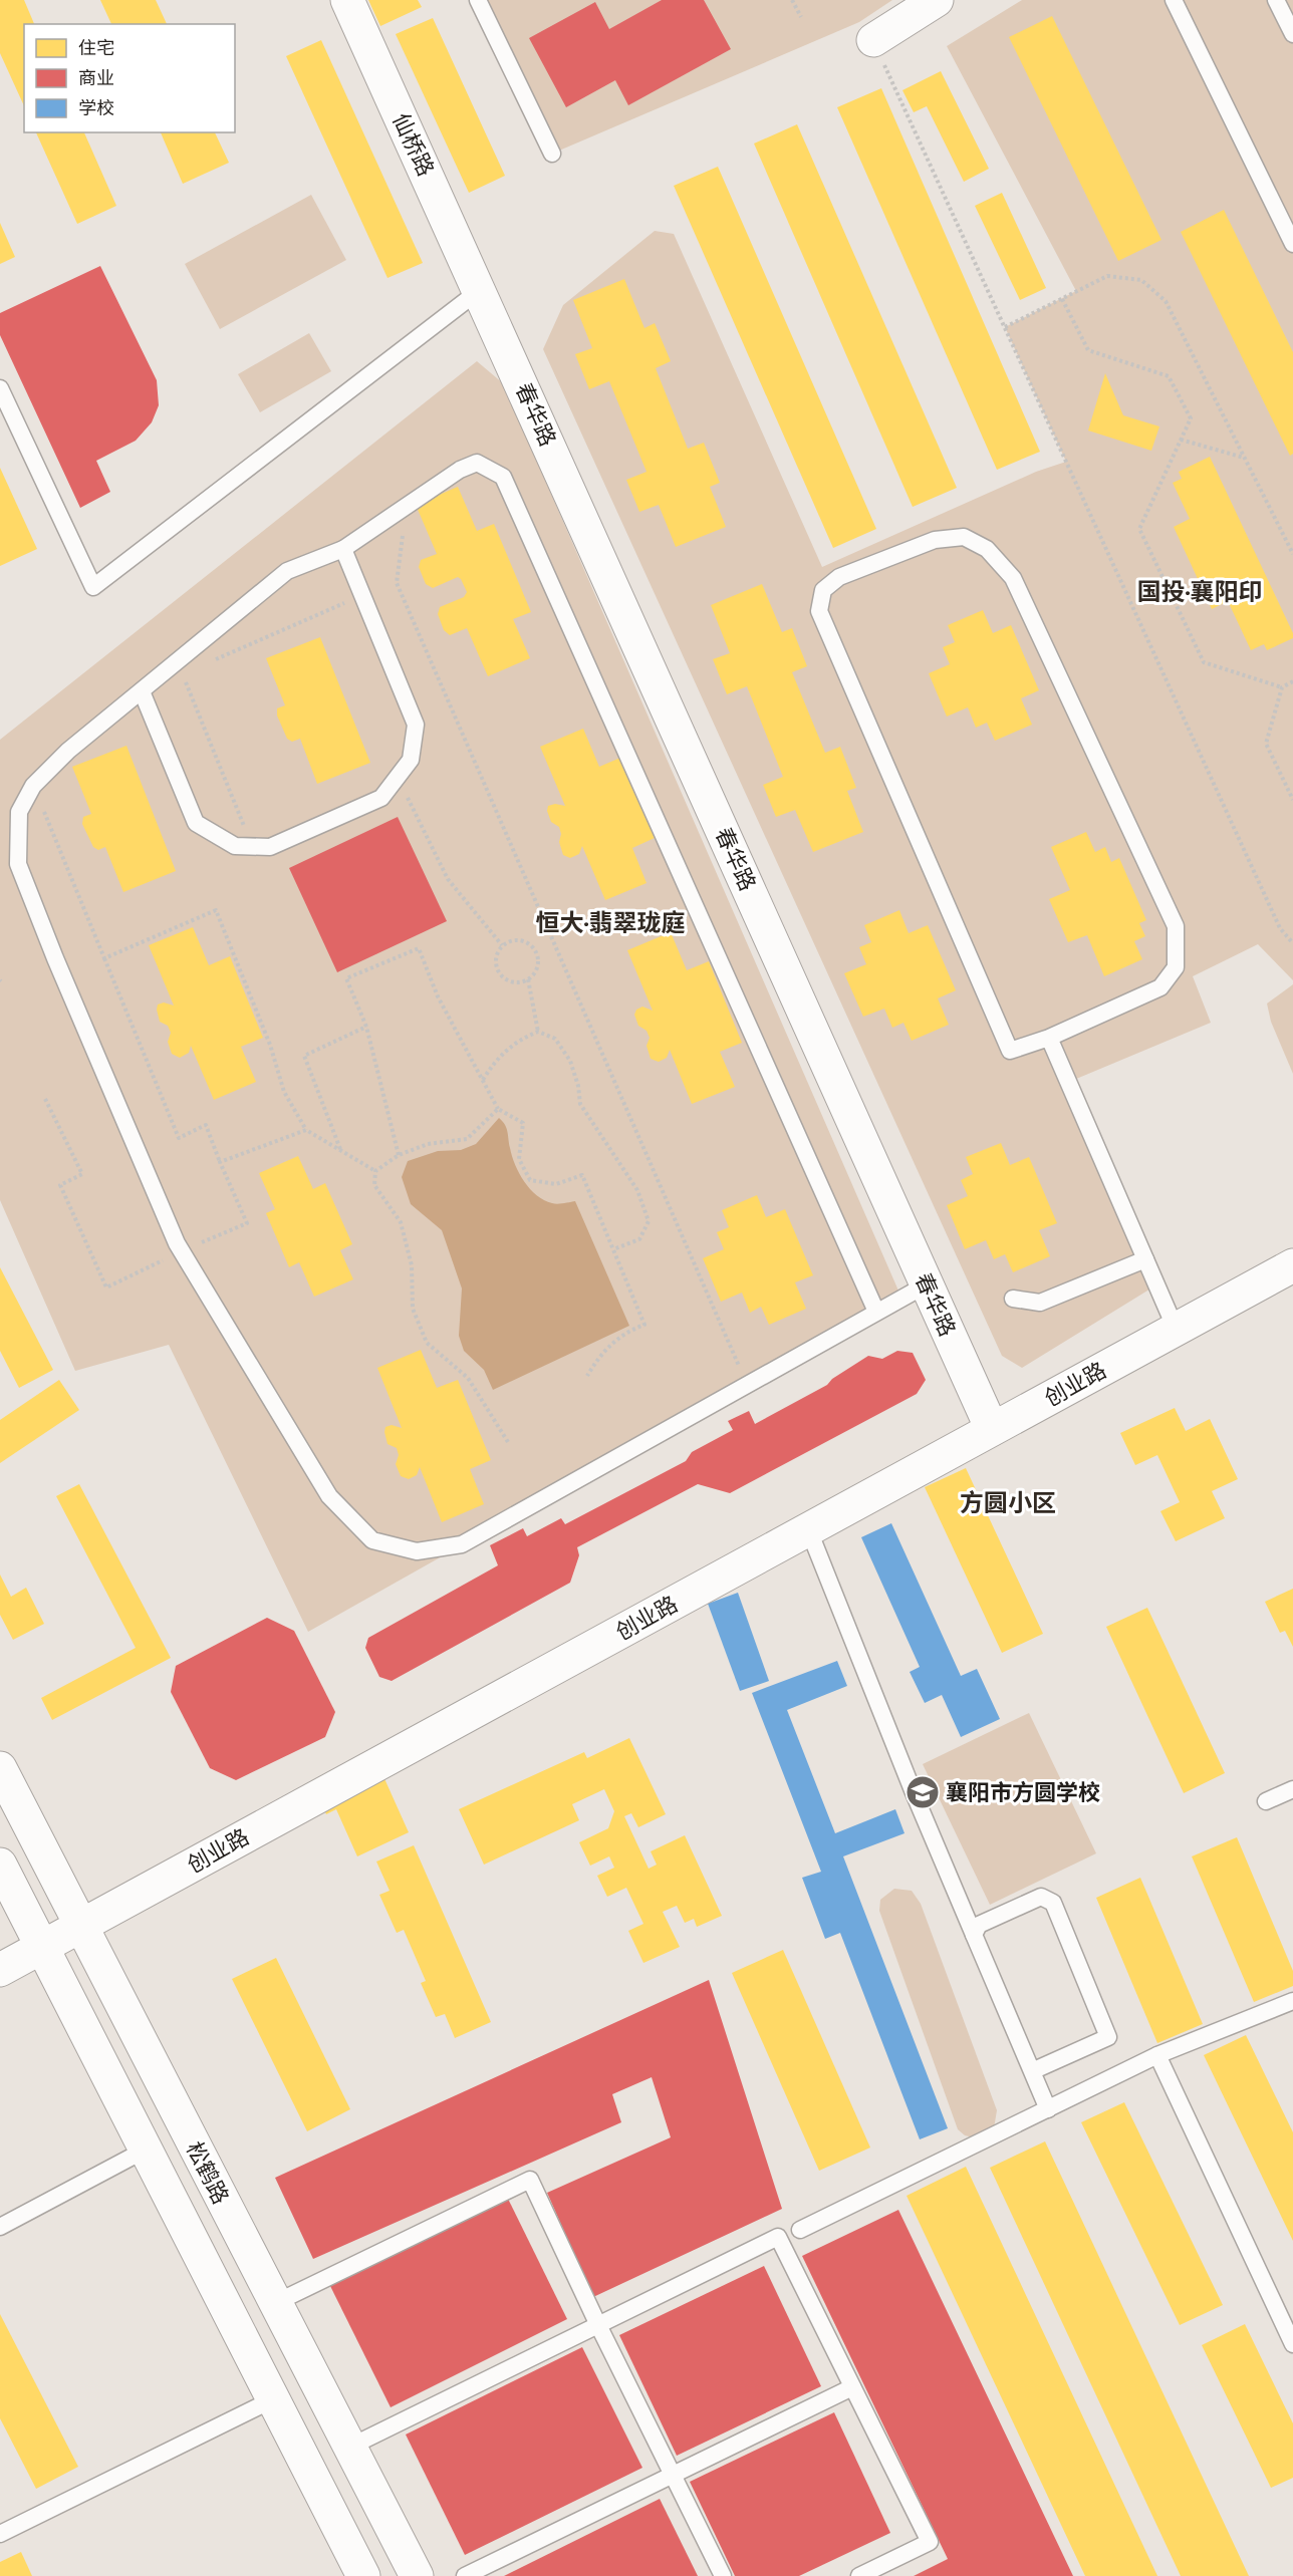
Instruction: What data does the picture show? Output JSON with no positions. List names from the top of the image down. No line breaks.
{"streets":{"street":["仙桥路","春华路","创业路","松鹤路"]},"crossings":[["仙桥路","春华路"],["春华路","创业路"],["创业路","松鹤路"]],"districts":["国投·襄阳印","恒大·翡翠珑庭","方圆小区"],"places":{"school or university":["襄阳市方圆学校"]},"legend":["住宅","商业","学校"]}
